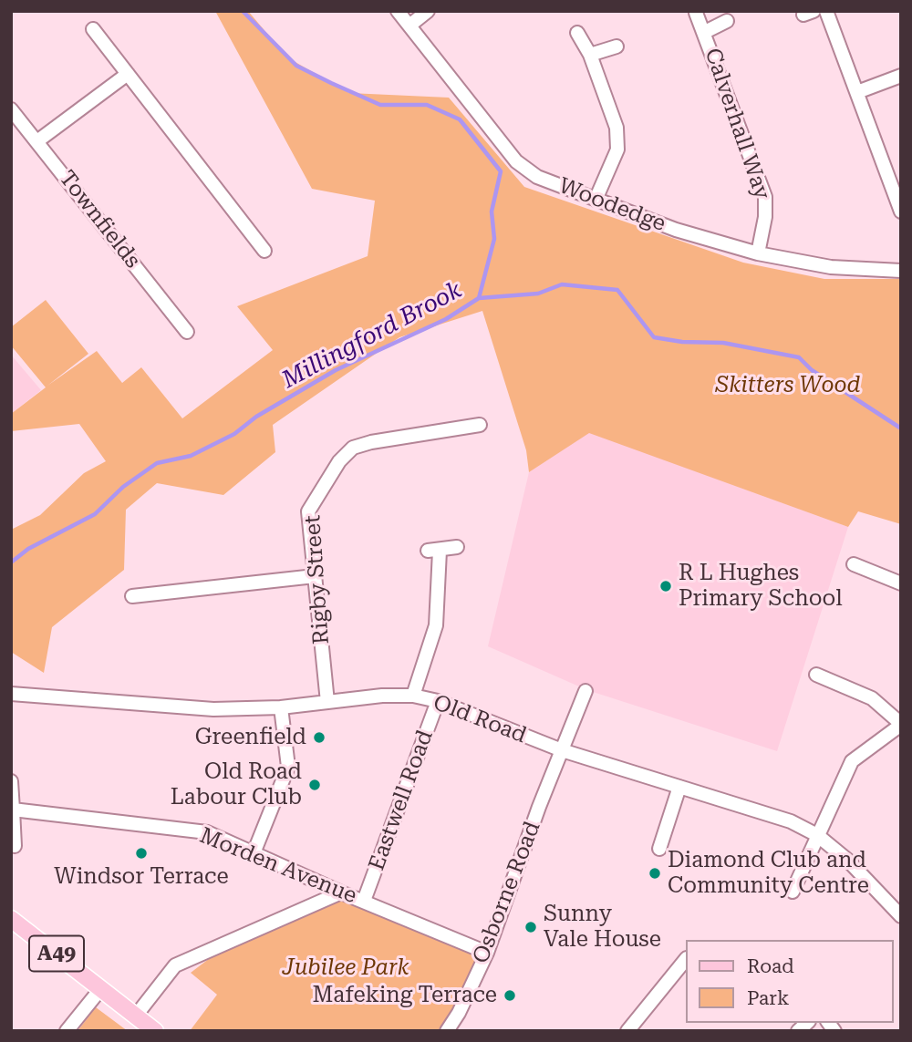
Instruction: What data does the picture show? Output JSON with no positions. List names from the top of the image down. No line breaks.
{"streets":{"main road":["A49"],"street":["Calverhall Way","Woodedge","Townfields","Rigby Street","Old Road","Eastwell Road","Morden Avenue","Osborne Road"]},"crossings":[["Calverhall Way","Woodedge"],["Rigby Street","Old Road"],["Old Road","Eastwell Road"],["Old Road","Osborne Road"],["Eastwell Road","Morden Avenue"],["Morden Avenue","Osborne Road"]],"water":["Millingford Brook"],"parks":["Skitters Wood","Jubilee Park"],"places":["R L Hughes Primary School","Greenfield","Old Road Labour Club","Windsor Terrace","Diamond Club and Community Centre","Sunny Vale House","Mafeking Terrace"],"legend":["Road","Park"]}
